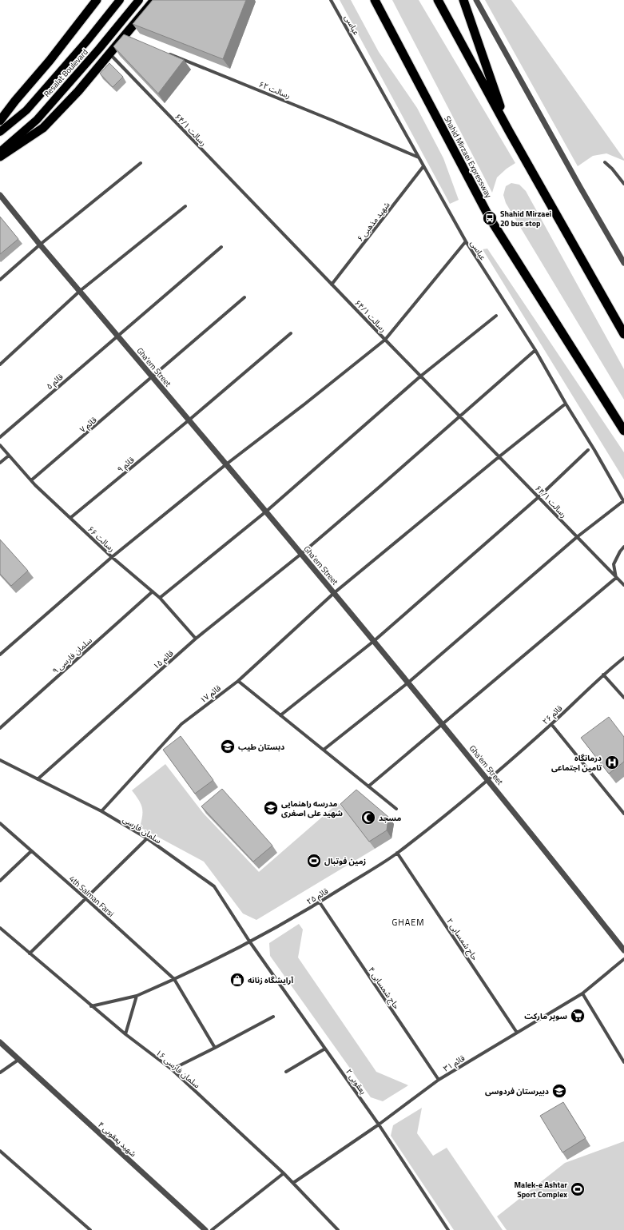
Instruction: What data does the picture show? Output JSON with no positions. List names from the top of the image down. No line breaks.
{"streets":{"highway":["Shahid Mirzaei Expressway"],"main road":["Resalat Boulevard"],"street":["عباسی","رسالت ۶۲","رسالت ۶۴/۱","شهید مذهبی ۶","Gha'em Street","قائم ۵","قائم ۷","قائم ۹","رسالت ۶۶","سلمان فارسی ۹","قائم ۱۵","قائم ۱۷","قائم ۲۶","سلمان فارسی","4th Salman Farsi","قائم ۲۵","حاج شمسایی ۲","حاج شمسایی ۴","قائم ۳۱","سلمان فارسی ۱۶","یعقوبی ۲","شهید یعقوبی ۴"]},"crossings":[["عباسی","رسالت ۶۲"],["عباسی","شهید مذهبی ۶"],["عباسی","قائم ۱۵"],["عباسی","قائم ۱۷"],["رسالت ۶۴/۱","شهید مذهبی ۶"],["رسالت ۶۴/۱","قائم ۱۵"],["رسالت ۶۴/۱","قائم ۱۷"],["Gha'em Street","قائم ۵"],["Gha'em Street","قائم ۷"],["Gha'em Street","قائم ۹"],["Gha'em Street","قائم ۱۵"],["Gha'em Street","قائم ۱۷"],["Gha'em Street","قائم ۲۶"],["Gha'em Street","قائم ۲۵"],["قائم ۷","رسالت ۶۶"],["قائم ۹","رسالت ۶۶"],["رسالت ۶۶","سلمان فارسی ۹"],["رسالت ۶۶","قائم ۱۵"],["قائم ۱۵","سلمان فارسی"],["قائم ۱۷","سلمان فارسی"],["قائم ۲۶","قائم ۲۵"],["سلمان فارسی","قائم ۲۵"],["سلمان فارسی","یعقوبی ۲"],["4th Salman Farsi","قائم ۲۵"],["قائم ۲۵","حاج شمسایی ۲"],["قائم ۲۵","حاج شمسایی ۴"],["قائم ۲۵","سلمان فارسی ۱۶"],["قائم ۲۵","یعقوبی ۲"],["حاج شمسایی ۲","قائم ۳۱"],["حاج شمسایی ۴","قائم ۳۱"],["قائم ۳۱","سلمان فارسی ۱۶"],["قائم ۳۱","یعقوبی ۲"]],"districts":["GHAEM"],"places":{"bus stop":["Shahid Mirzaei 20 bus stop"],"school or university":["دبستان طیب","مدرسه راهنمایی شهید علی اصغری","دبیرستان فردوسی"],"hospital":["درمانگاه تامین اجتماعی"],"mosque":["مسجد"],"sports":["زمین فوتبال","Malek-e Ashtar Sport Complex"],"shop":["آرایشگاه زنانه"],"supermarket":["سوپر مارکت"]}}
